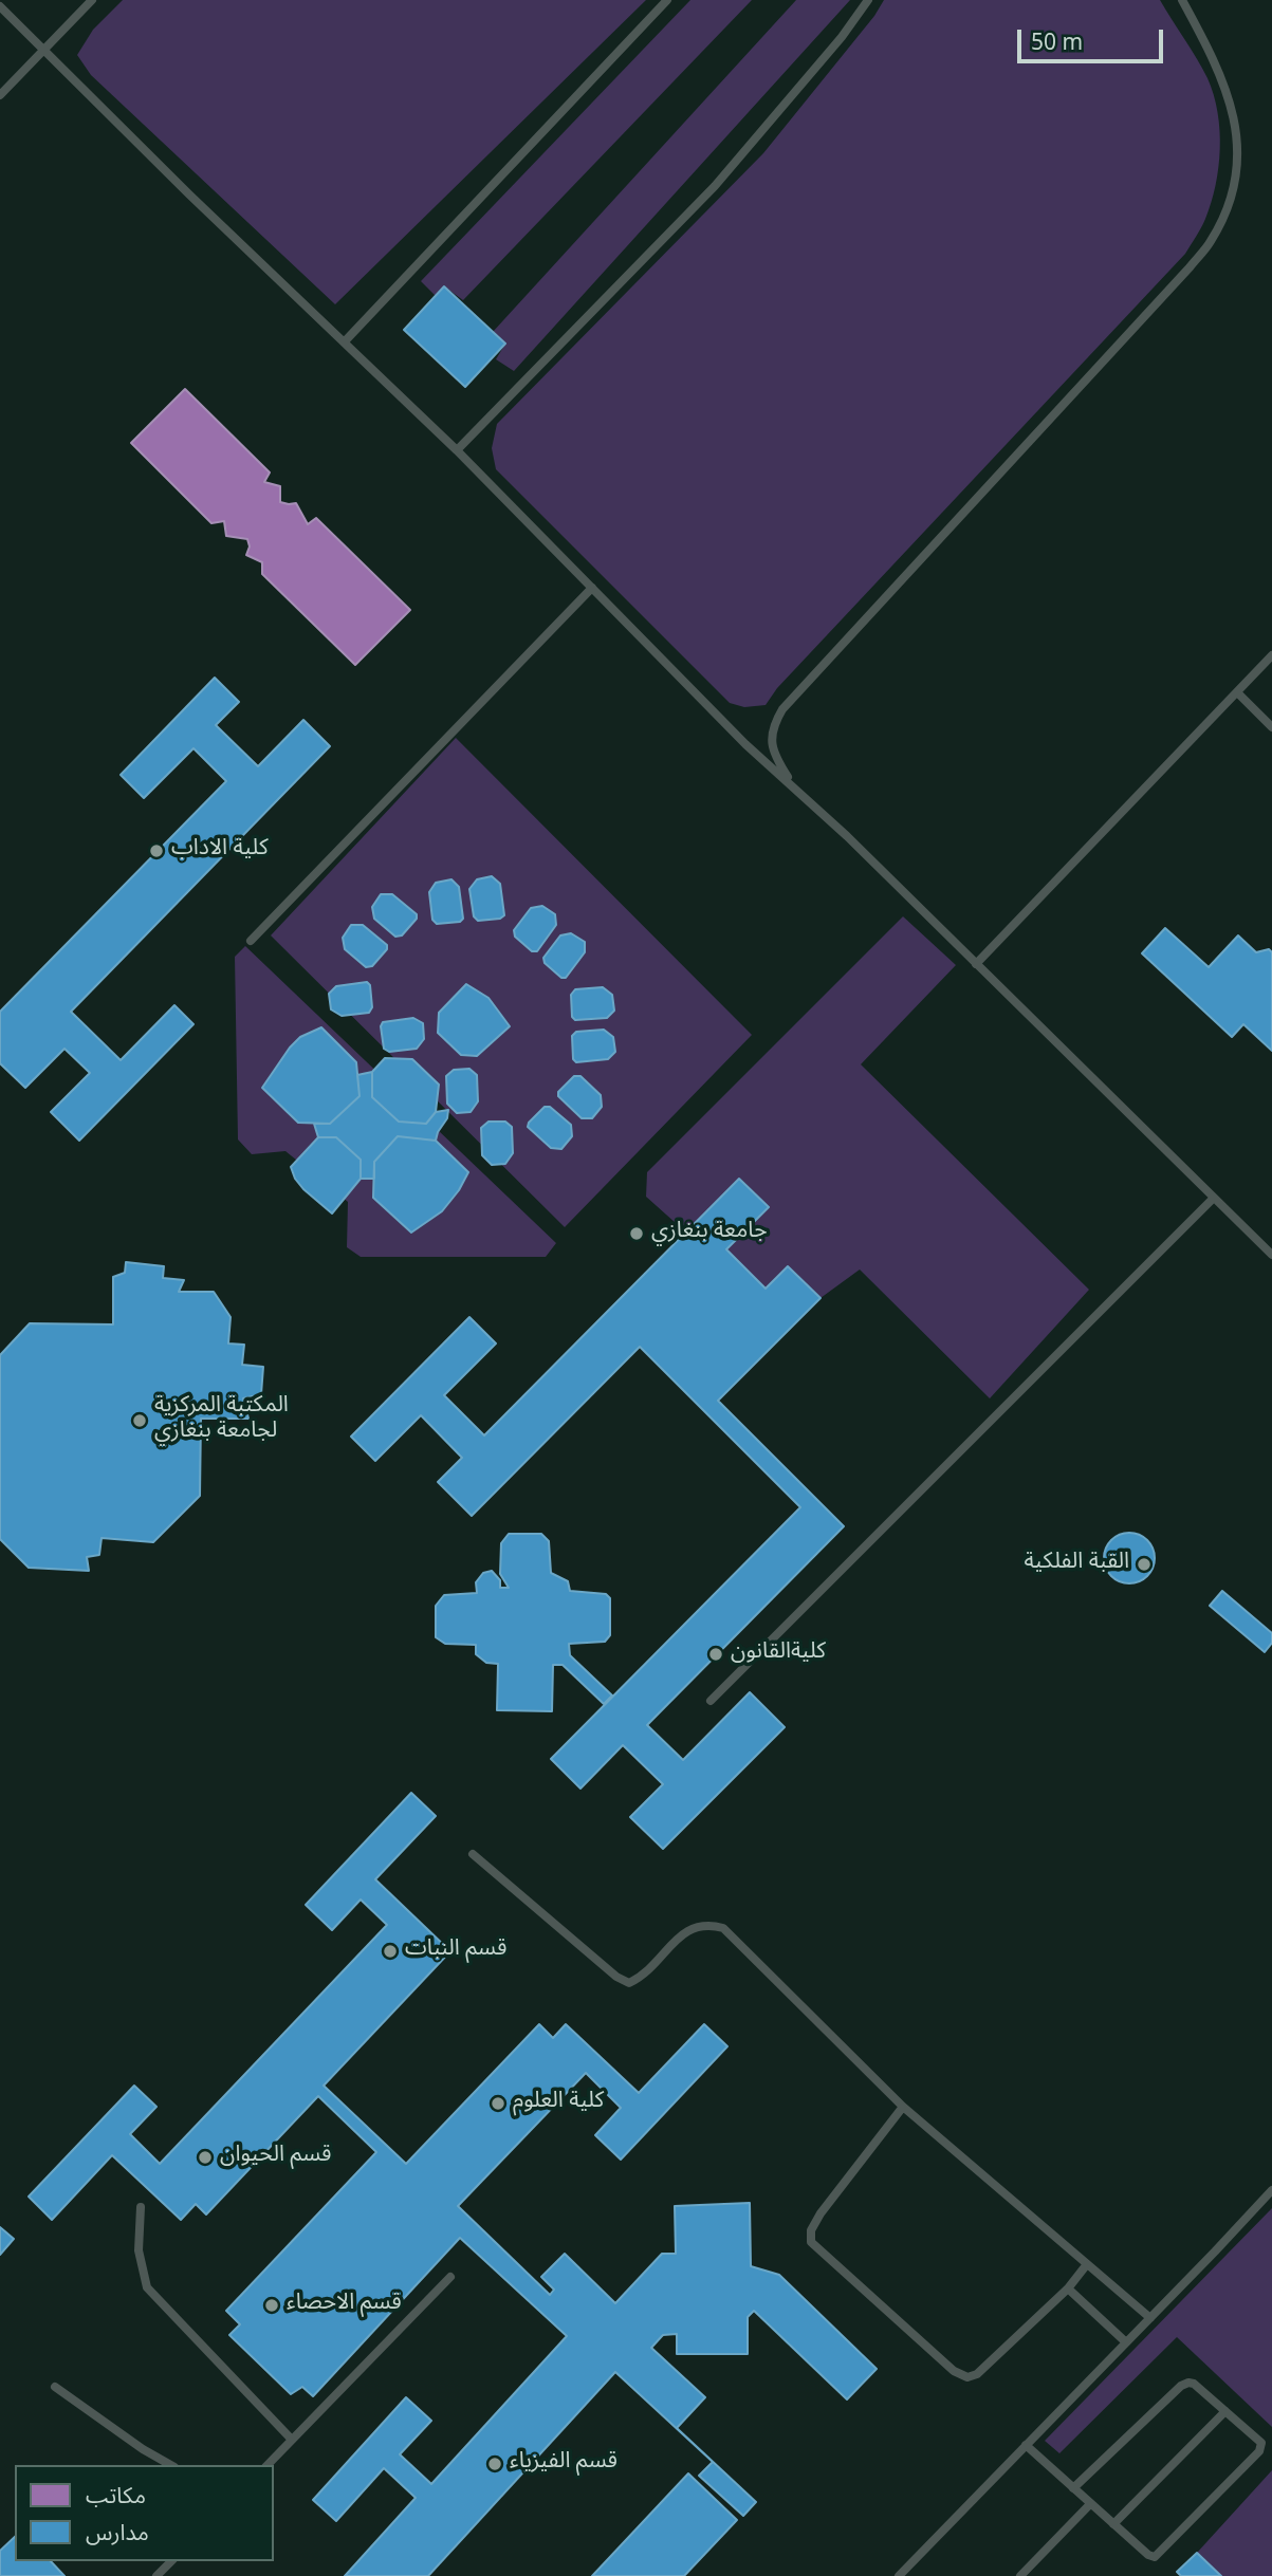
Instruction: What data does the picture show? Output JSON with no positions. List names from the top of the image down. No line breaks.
{"places":["كلية الاداب","جامعة بنغازي","المكتبة المركزية لجامعة بنغازي","القبة الفلكية","كليةالقانون","قسم النبات","كلية العلوم","قسم الحيوان","قسم الاحصاء","قسم الفيزياء"],"legend":["مكاتب","مدارس"],"scale_bar":"50 m"}
